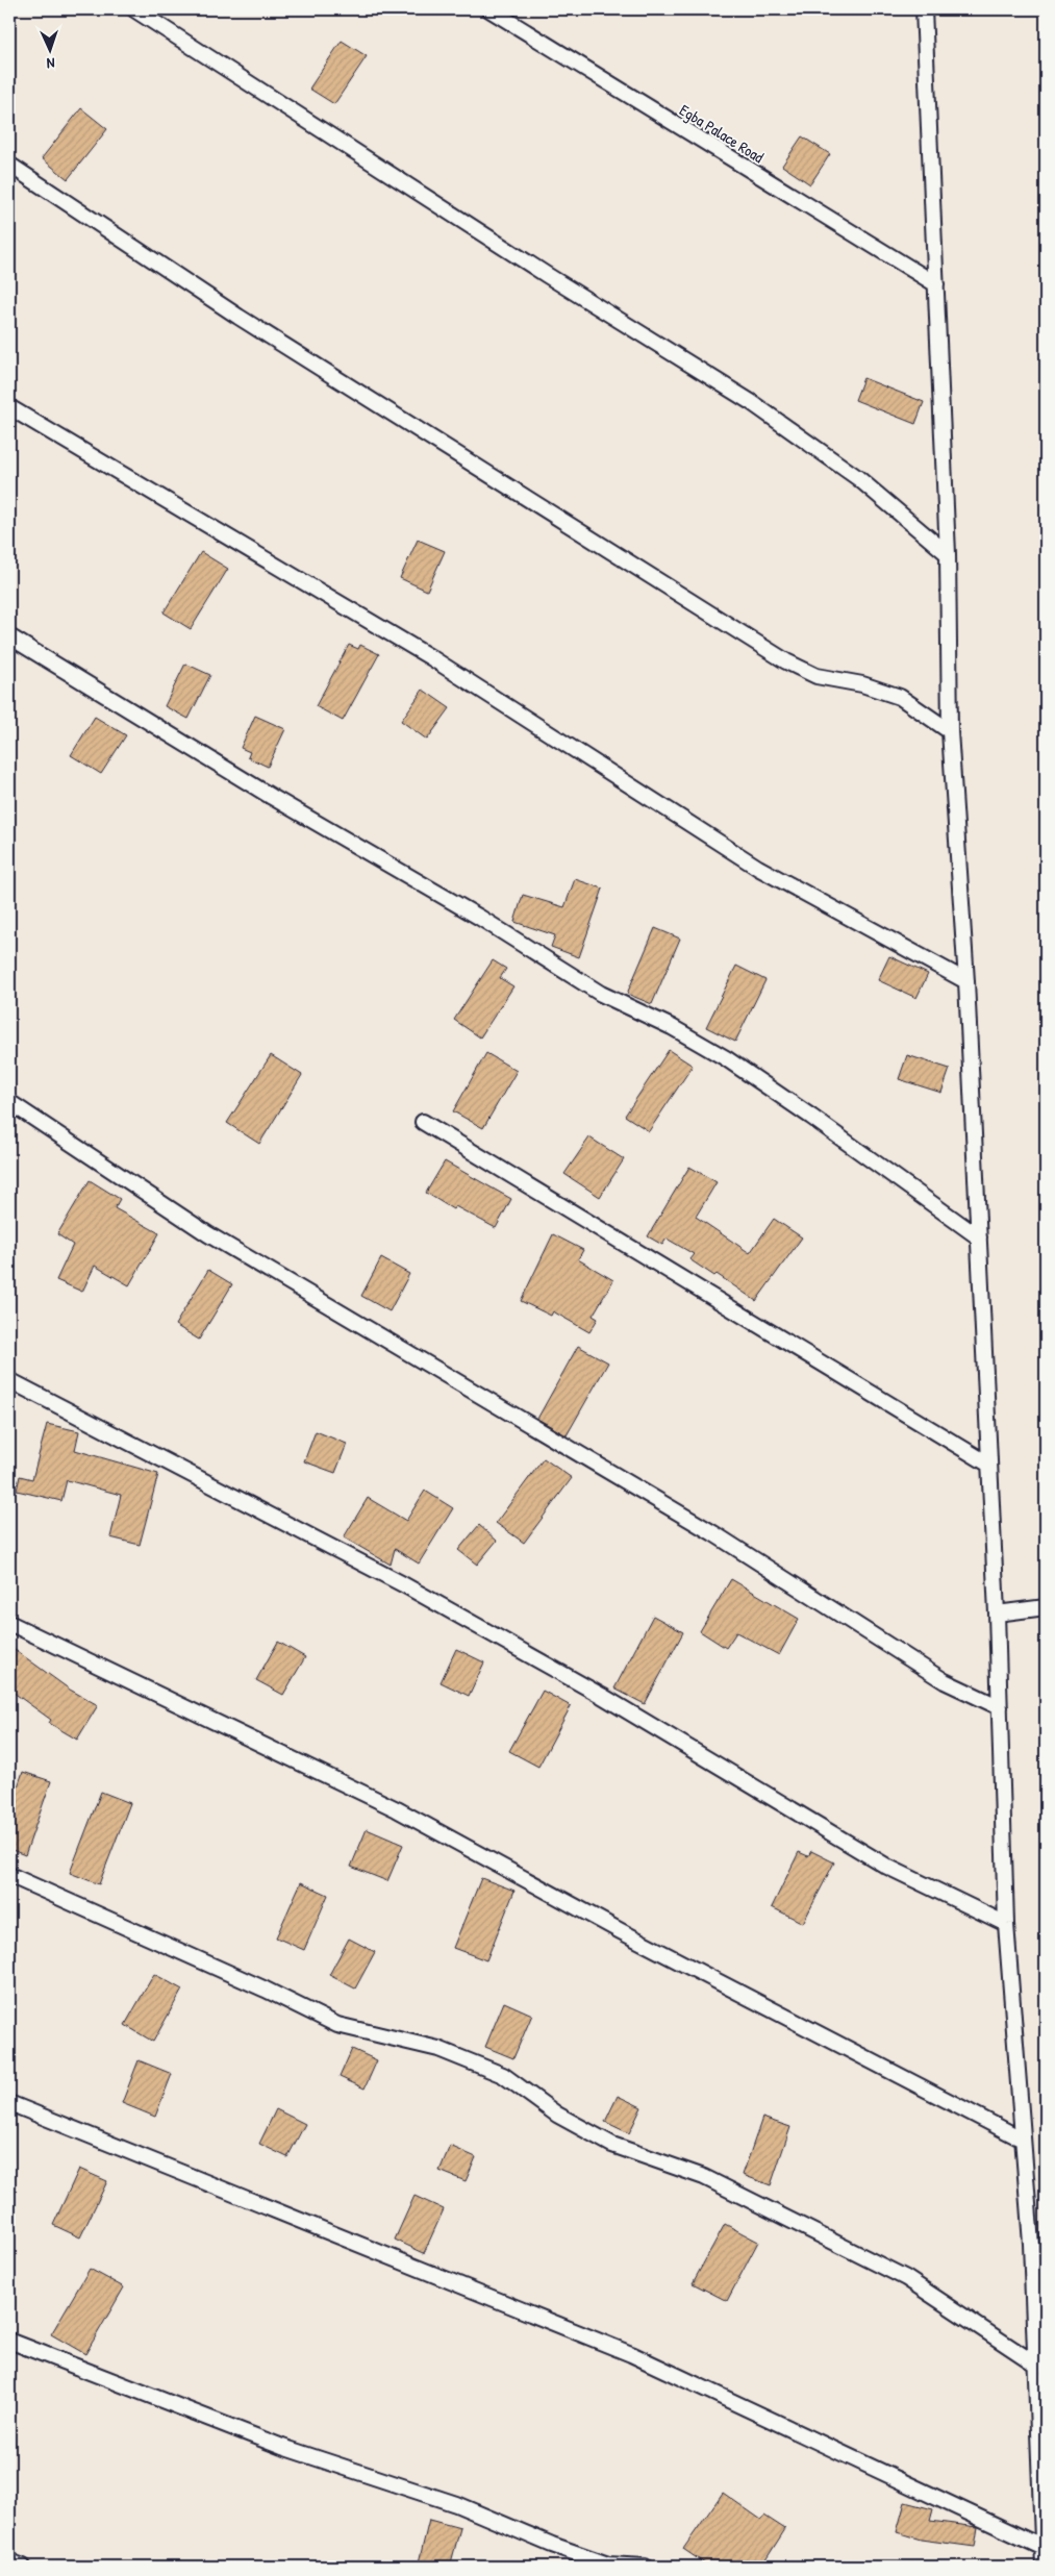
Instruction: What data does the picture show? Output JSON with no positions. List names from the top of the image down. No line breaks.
{"streets":{"street":["Egba Palace Road"]},"north":"bottom"}
